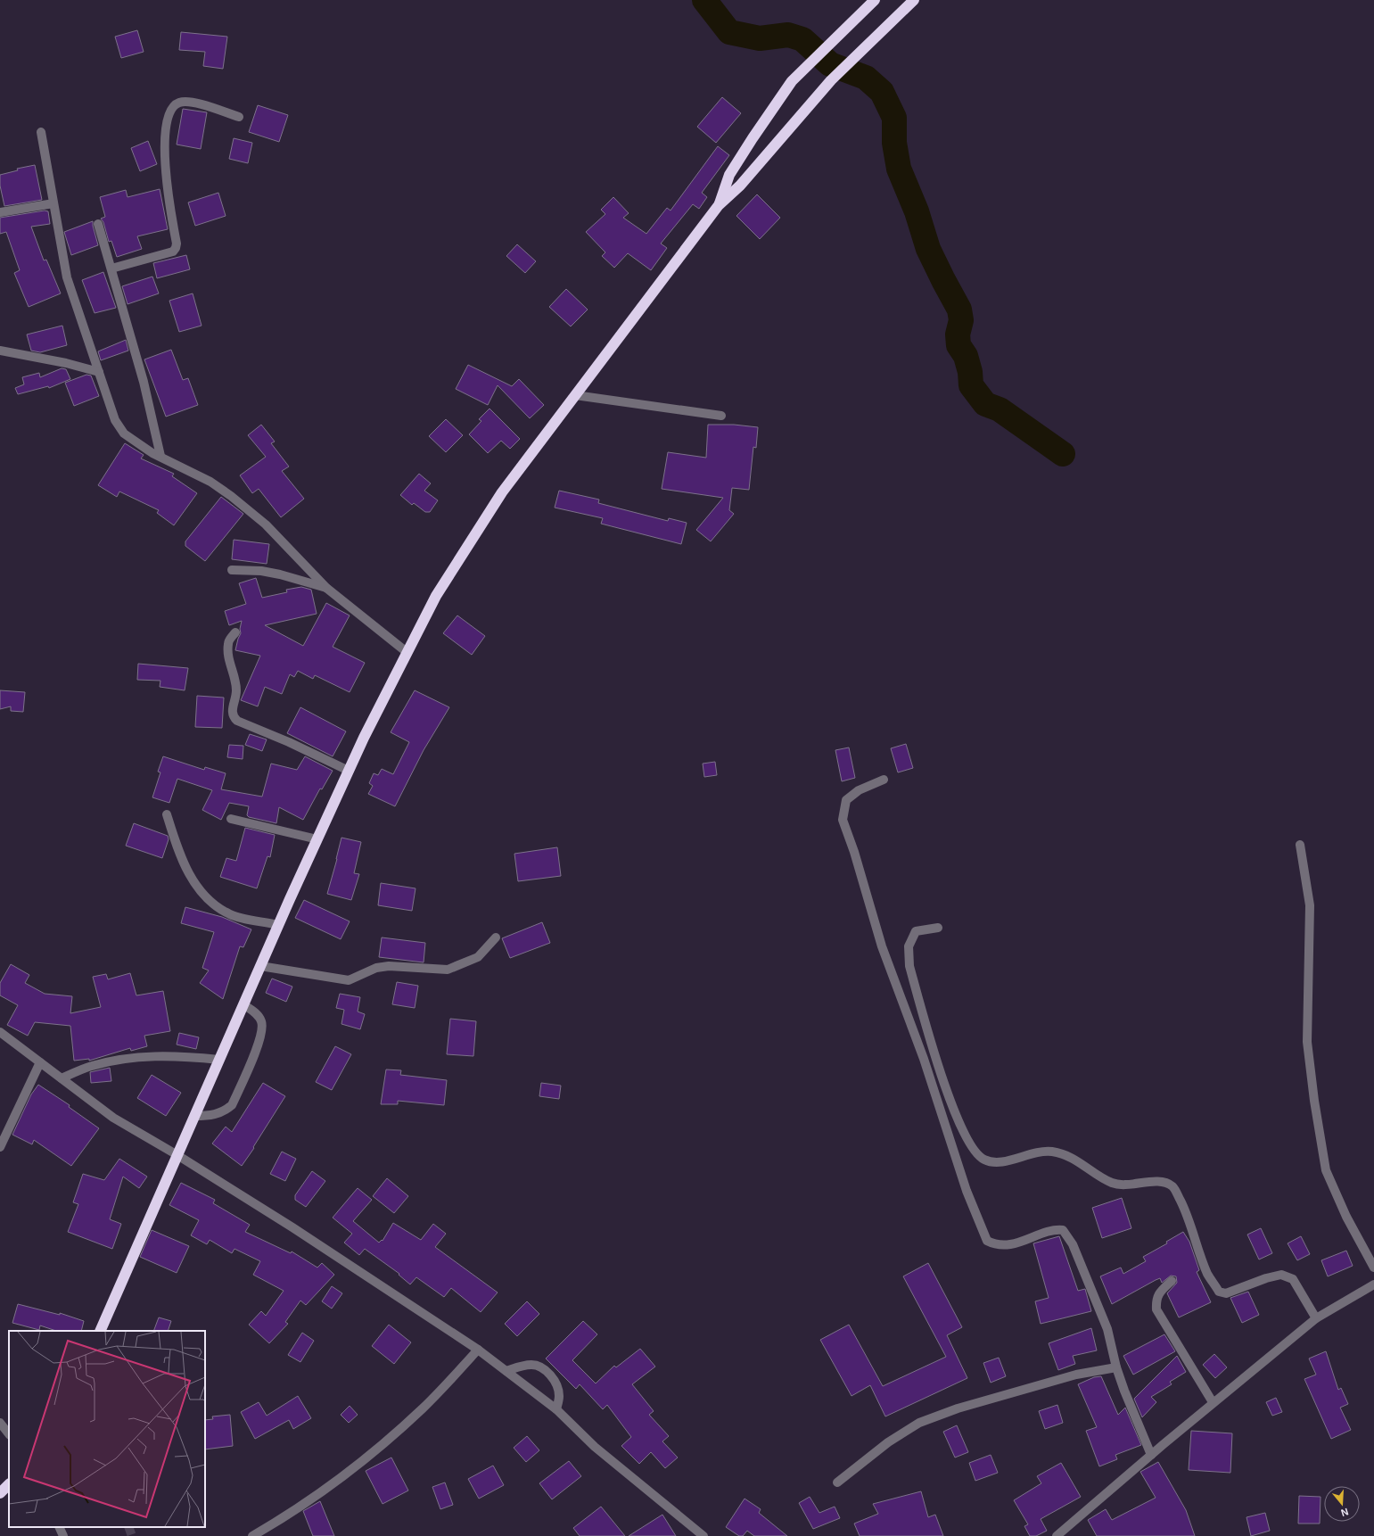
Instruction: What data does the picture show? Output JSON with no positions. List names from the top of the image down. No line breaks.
{"north":"bottom"}
